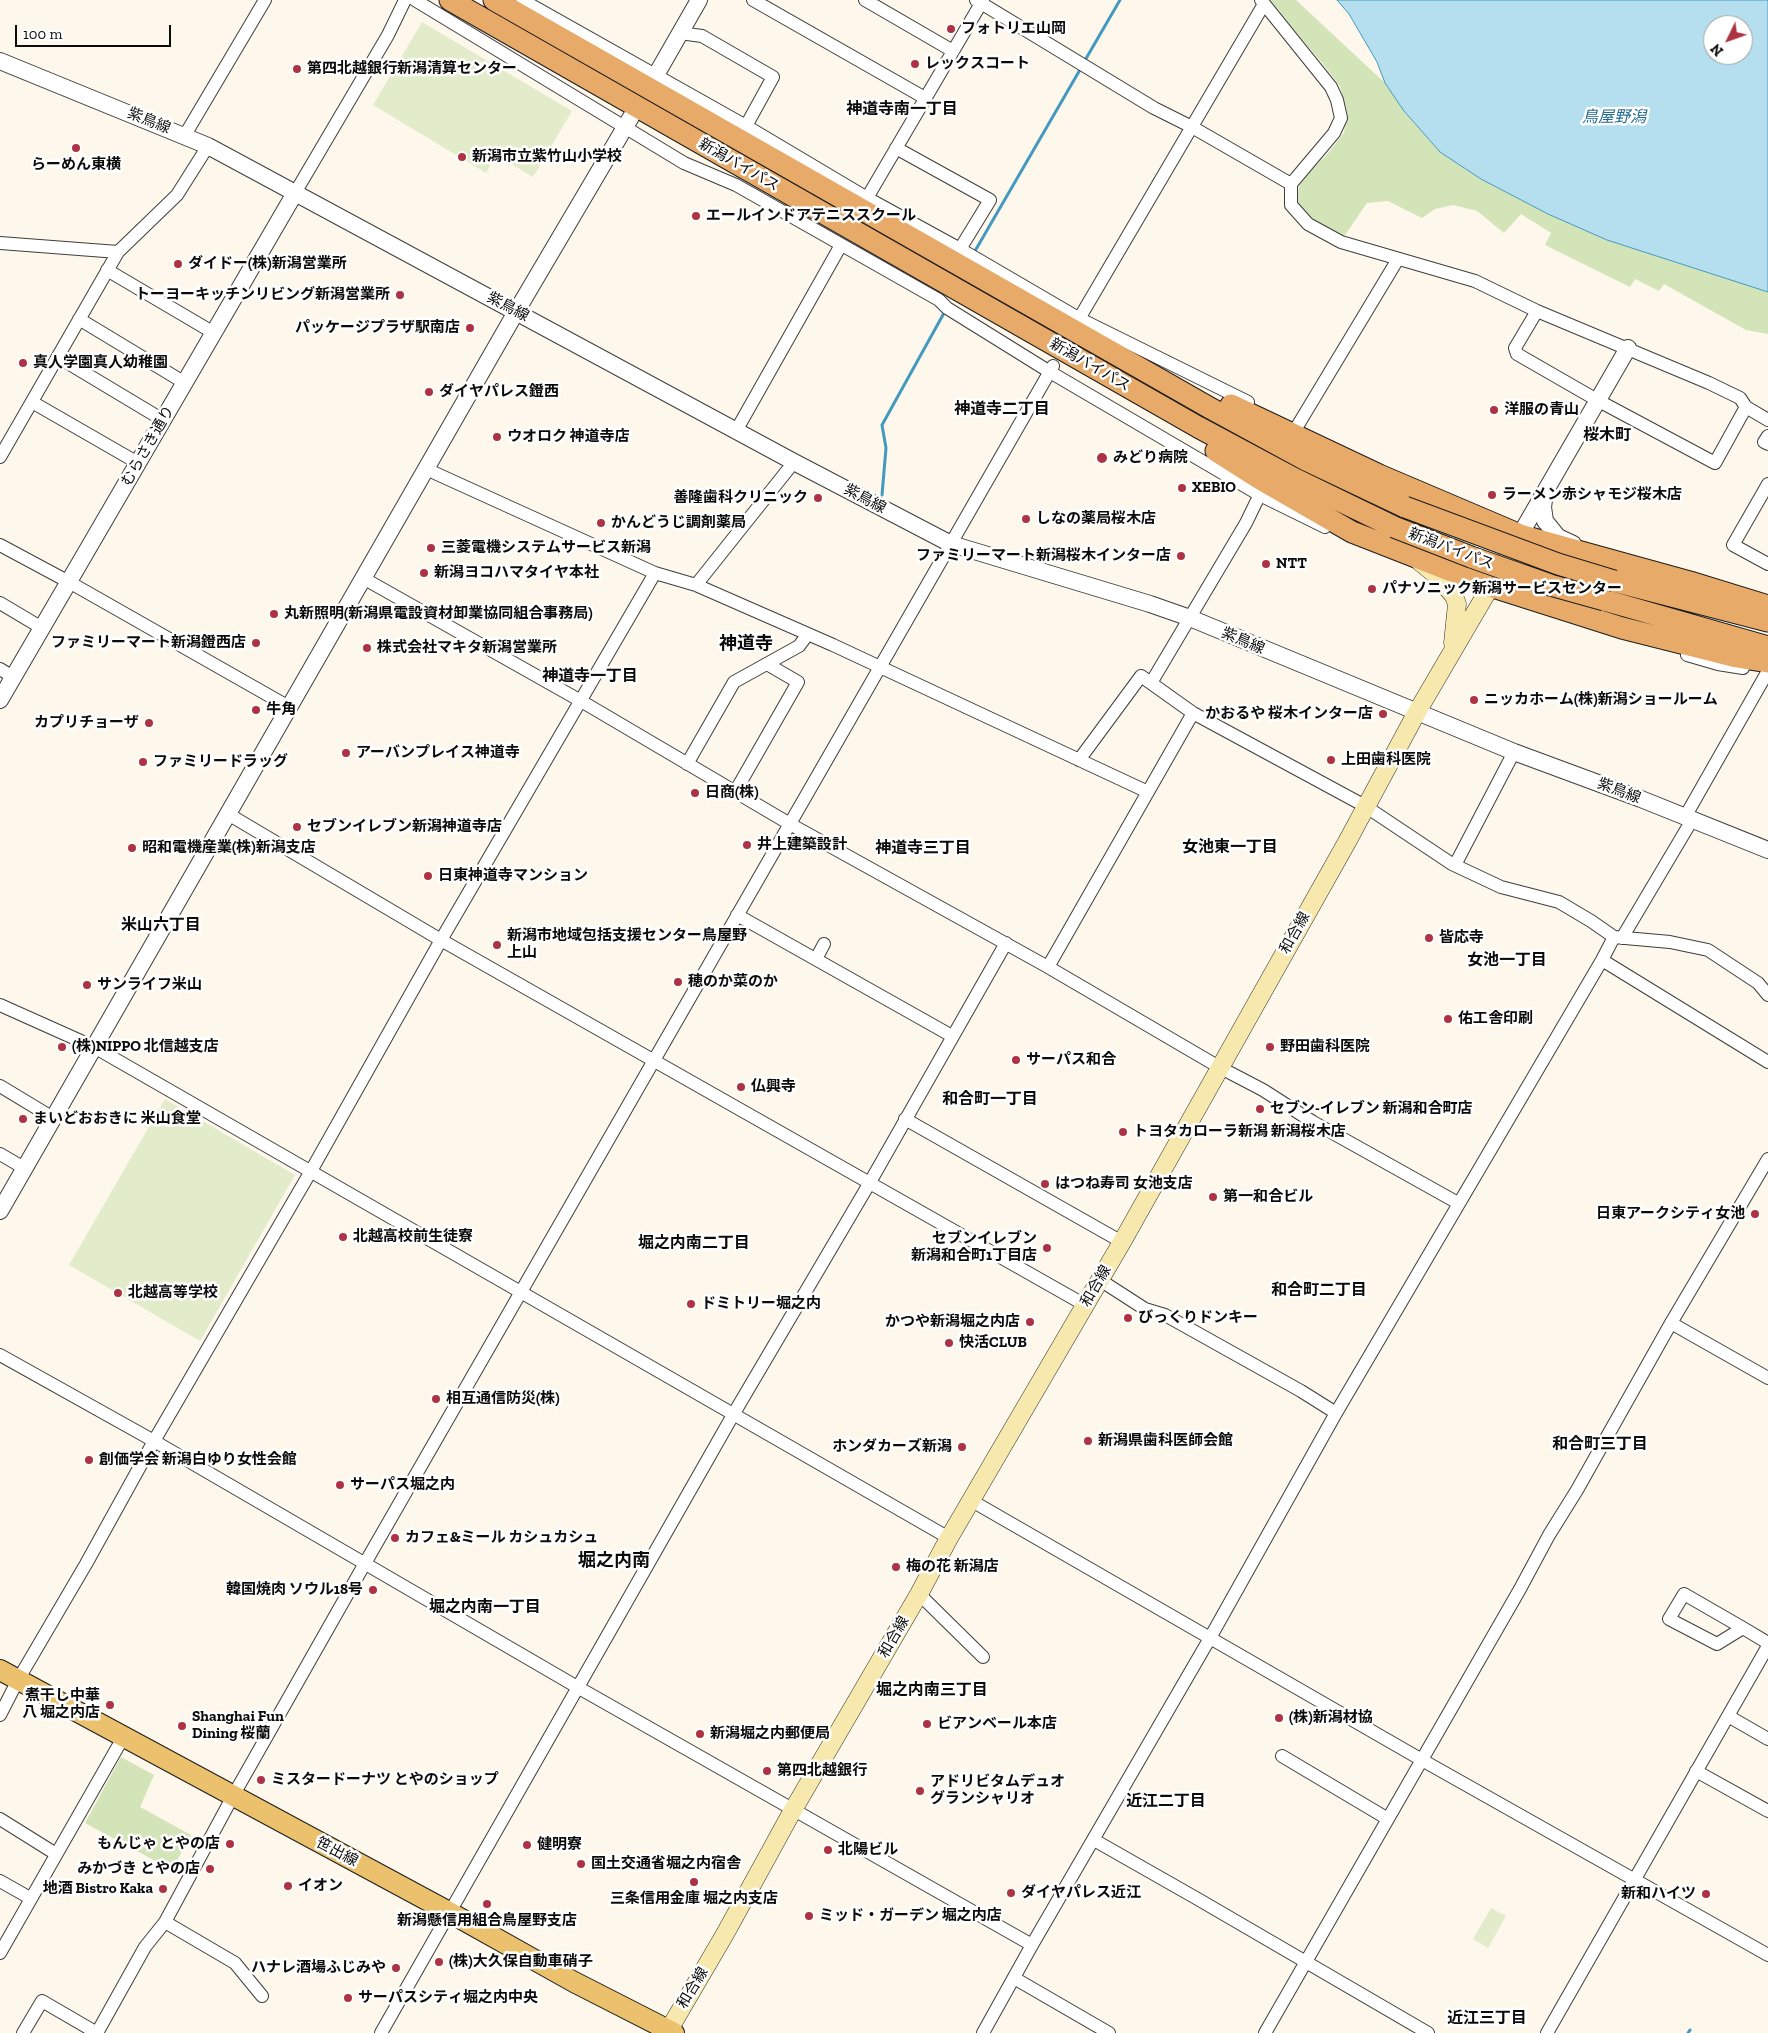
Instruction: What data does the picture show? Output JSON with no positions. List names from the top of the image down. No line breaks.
{"streets":{"highway":["新潟バイパス"],"main road":["和合線","笹出線"],"street":["紫鳥線","むらさき通り"]},"crossings":[["紫鳥線","むらさき通り"],["紫鳥線","和合線"],["和合線","笹出線"]],"districts":["神道寺南一丁目","神道寺二丁目","桜木町","神道寺","神道寺一丁目","女池東一丁目","神道寺三丁目","米山六丁目","女池一丁目","和合町一丁目","堀之内南二丁目","和合町二丁目","和合町三丁目","堀之内南","堀之内南一丁目","堀之内南三丁目","近江二丁目","近江三丁目"],"water":["鳥屋野潟"],"places":["フォトリエ山岡","レックスコート","第四北越銀行新潟清算センター","らーめん東横","新潟市立紫竹山小学校","エールインドアテニススクール","ダイドー(株)新潟営業所","トーヨーキッチンリビング新潟営業所","パッケージプラザ駅南店","真人学園真人幼稚園","ダイヤパレス鐙西","洋服の青山","ウオロク 神道寺店","みどり病院","XEBIO","ラーメン赤シャモジ桜木店","善隆歯科クリニック","しなの薬局桜木店","かんどうじ調剤薬局","三菱電機システムサービス新潟","ファミリーマート新潟桜木インター店","NTT","新潟ヨコハマタイヤ本社","パナソニック新潟サービスセンター","丸新照明(新潟県電設資材卸業協同組合事務局)","ファミリーマート新潟鐙西店","株式会社マキタ新潟営業所","ニッカホーム(株)新潟ショールーム","牛角","かおるや 桜木インター店","カプリチョーザ","アーバンプレイス神道寺","上田歯科医院","ファミリードラッグ","日商(株)","セブンイレブン新潟神道寺店","井上建築設計","昭和電機産業(株)新潟支店","日東神道寺マンション","皆応寺","新潟市地域包括支援センター鳥屋野 上山","穂のか菜のか","サンライフ米山","佑工舎印刷","(株)NIPPO 北信越支店","野田歯科医院","サーパス和合","仏興寺","セブン-イレブン 新潟和合町店","まいどおおきに 米山食堂","トヨタカローラ新潟 新潟桜木店","はつね寿司 女池支店","第一和合ビル","日東アークシティ女池","北越高校前生徒寮","セブンイレブン 新潟和合町1丁目店","北越高等学校","ドミトリー堀之内","びっくりドンキー","かつや新潟堀之内店","快活CLUB","相互通信防災(株)","新潟県歯科医師会館","ホンダカーズ新潟","創価学会 新潟白ゆり女性会館","サーパス堀之内","カフェ&ミール カシュカシュ","梅の花 新潟店","韓国焼肉 ソウル18号","煮干し中華 八 堀之内店","(株)新潟材協","ビアンベール本店","Shanghai Fun Dining 桜蘭","新潟堀之内郵便局","第四北越銀行","ミスタードーナツ とやのショップ","アドリビタムデュオ グランシャリオ","もんじゃ とやの店","健明寮","北陽ビル","国土交通省堀之内宿舎","みかづき とやの店","三条信用金庫 堀之内支店","イオン","地酒 Bistro Kaka","ダイヤパレス近江","新和ハイツ","新潟懸信用組合鳥屋野支店","ミッド・ガーデン 堀之内店","(株)大久保自動車硝子","ハナレ酒場ふじみや","サーパスシティ堀之内中央"],"scale_bar":"100 m","north":"bottom left"}
